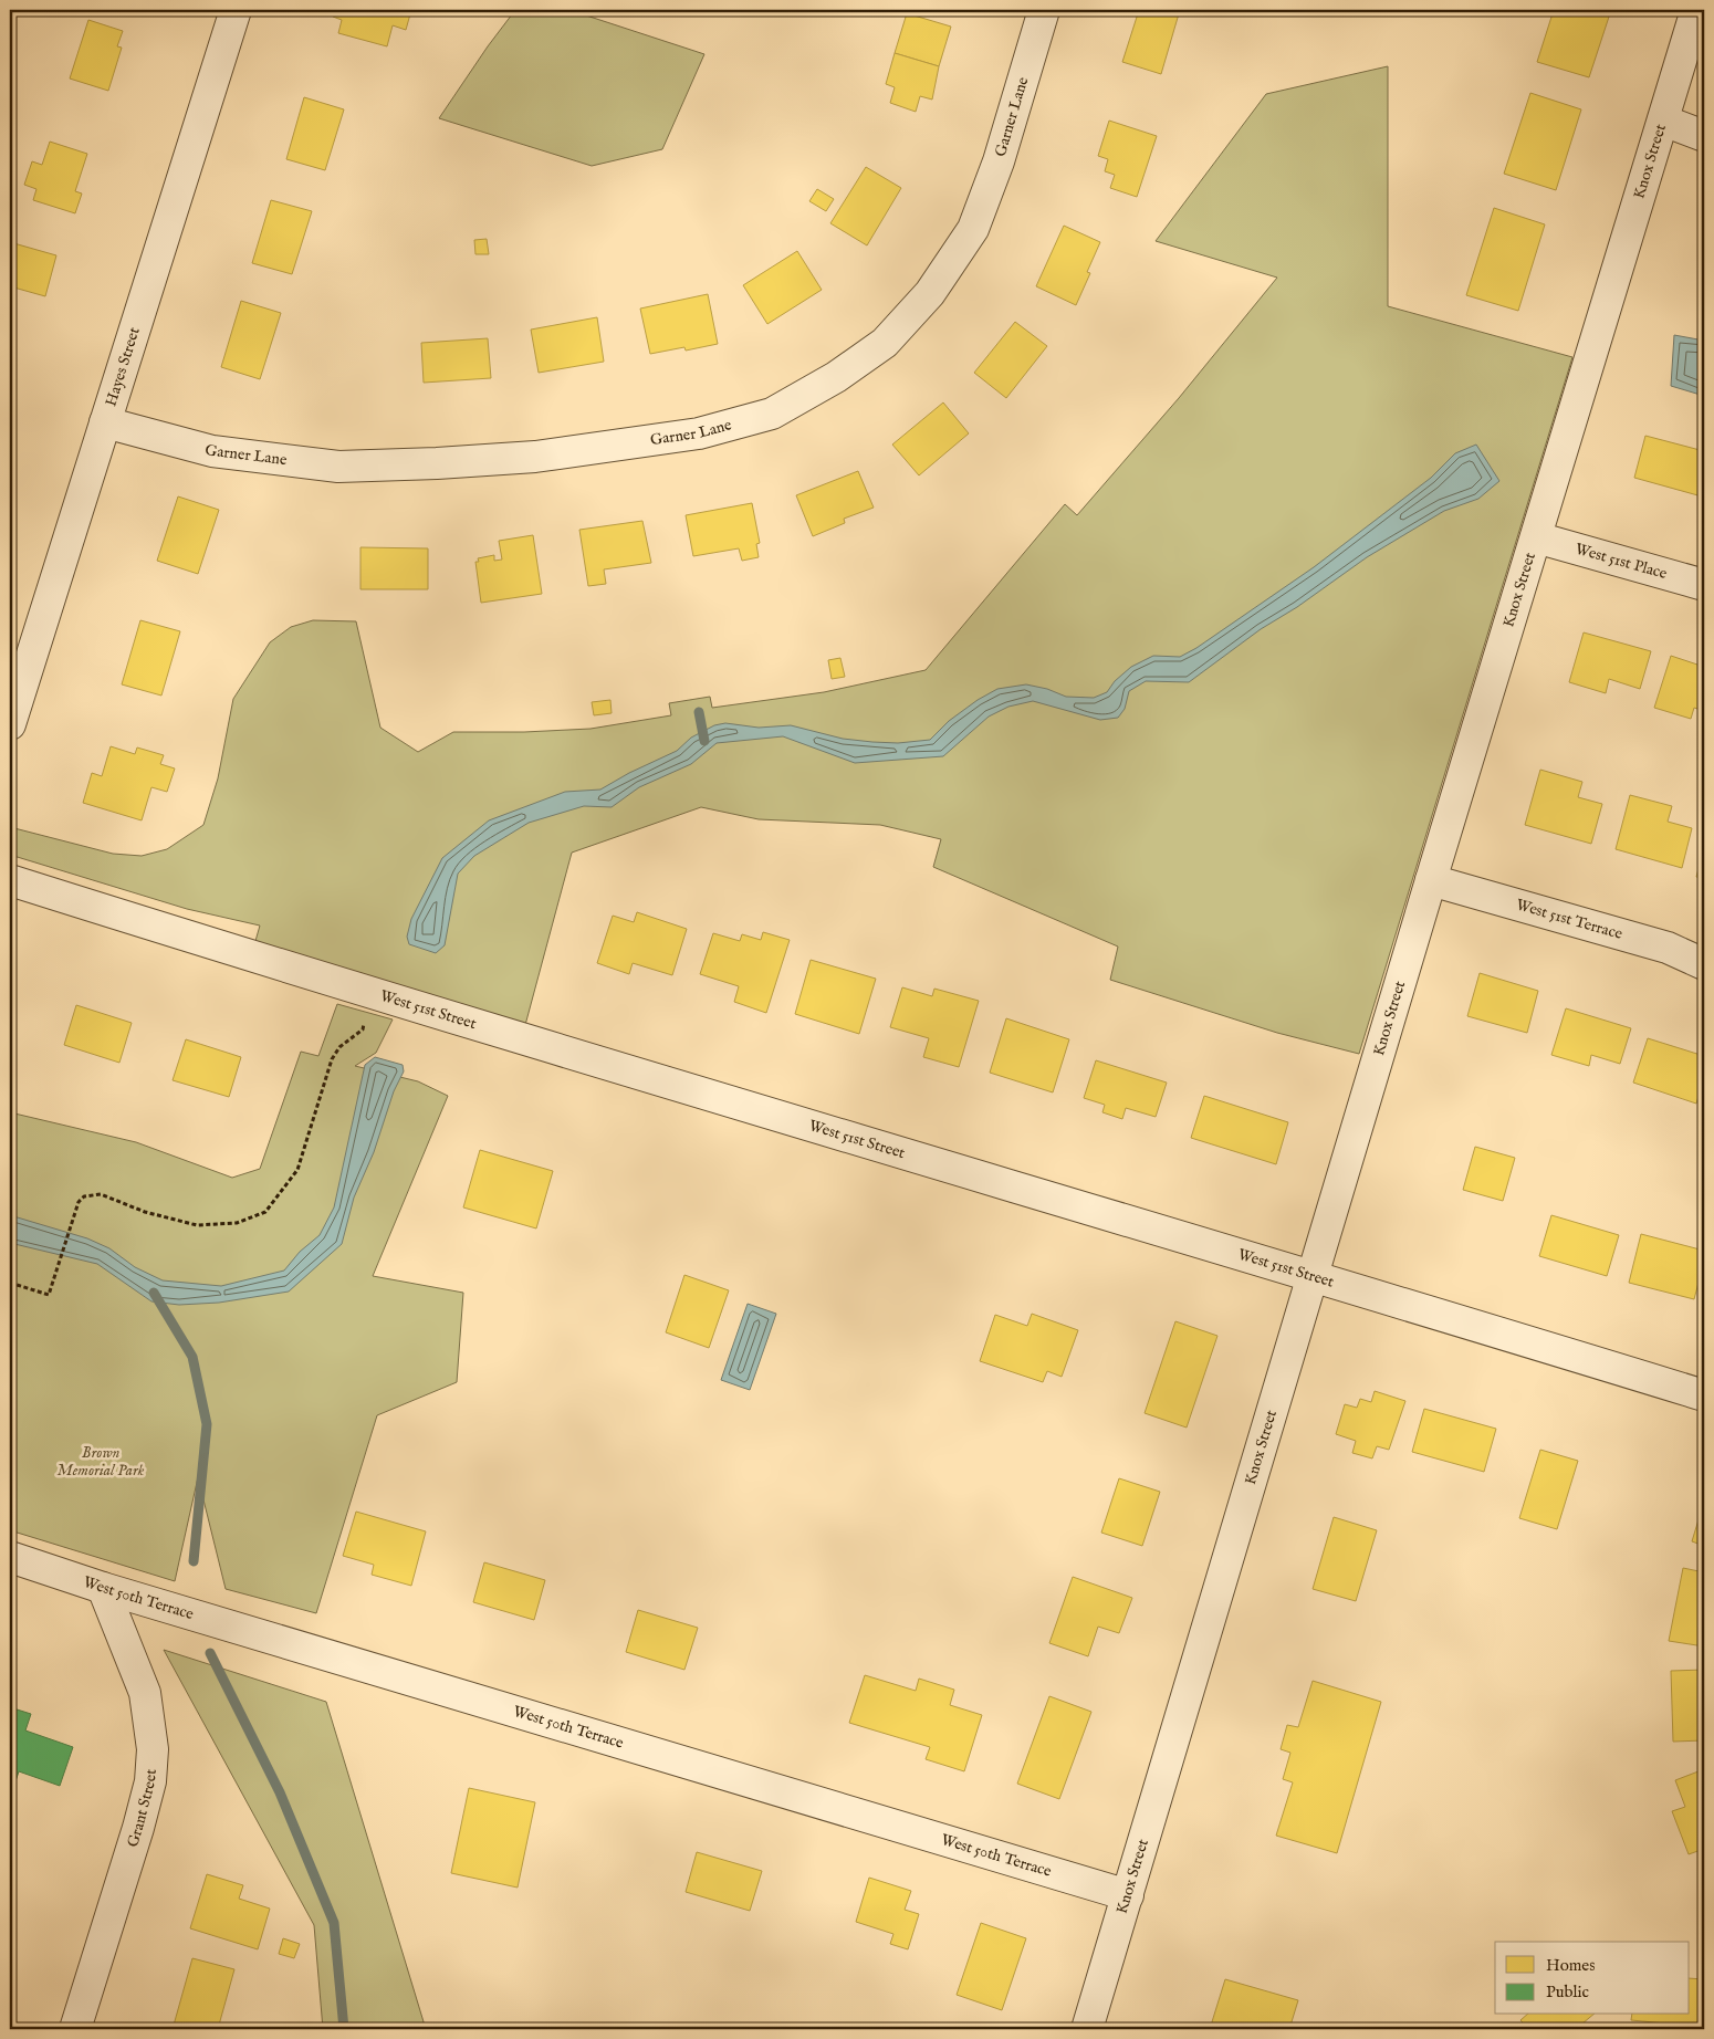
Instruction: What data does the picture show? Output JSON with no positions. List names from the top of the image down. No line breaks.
{"streets":{"street":["Garner Lane","Knox Street","Hayes Street","West 51st Place","West 51st Terrace","West 51st Street","West 50th Terrace","Grant Street"]},"crossings":[["Garner Lane","Hayes Street"],["Knox Street","West 51st Place"],["Knox Street","West 51st Terrace"],["Knox Street","West 51st Street"],["Knox Street","West 50th Terrace"],["West 50th Terrace","Grant Street"]],"parks":["Brown Memorial Park"],"legend":["Homes","Public"]}
